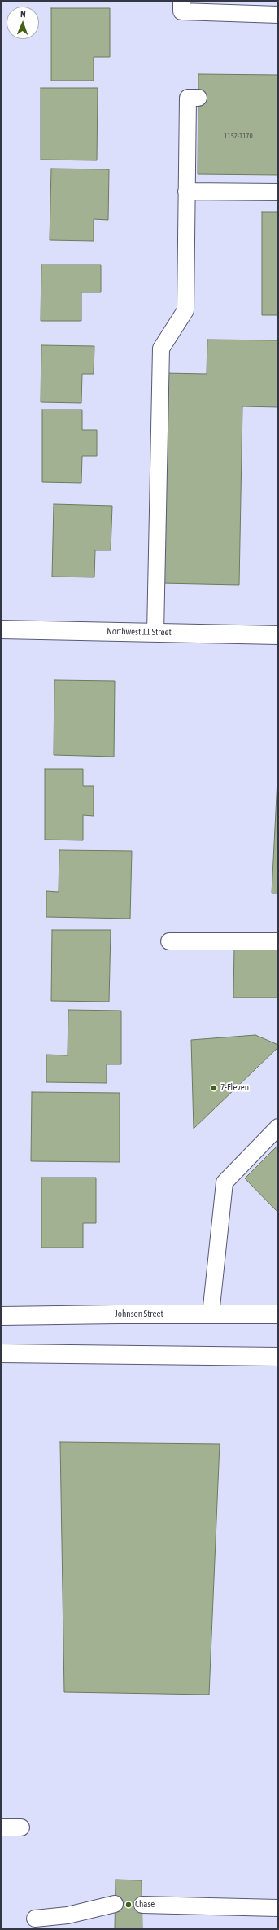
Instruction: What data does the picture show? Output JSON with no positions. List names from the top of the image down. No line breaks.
{"streets":{"street":["Northwest 11 Street","Johnson Street"]},"places":["7-Eleven","Chase"],"house_numbers":["1152-1170"],"north":"top"}
